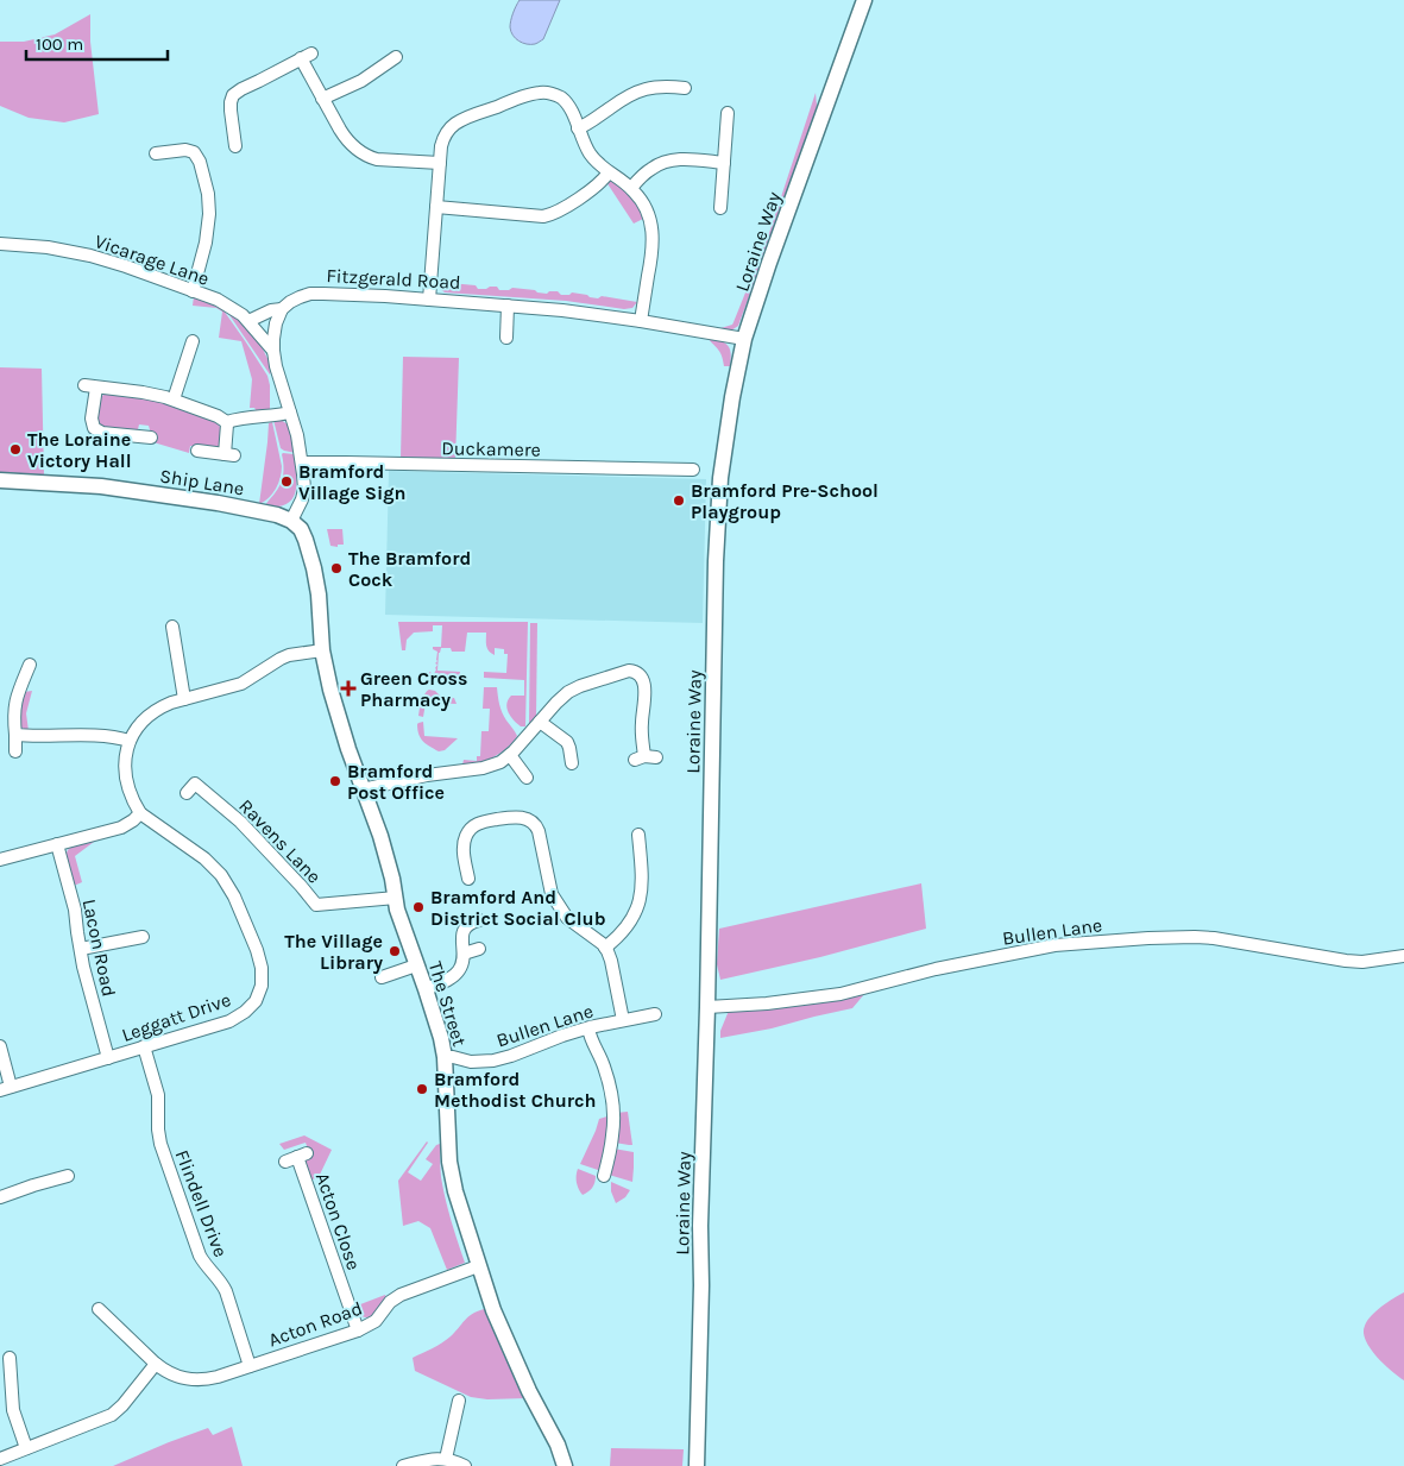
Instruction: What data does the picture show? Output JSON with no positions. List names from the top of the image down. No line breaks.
{"streets":{"main road":["Loraine Way","Ship Lane","The Street"],"street":["Vicarage Lane","Fitzgerald Road","Duckamere","Ravens Lane","Bullen Lane","Lacon Road","Leggatt Drive","Flindell Drive","Acton Close","Acton Road"]},"crossings":[["Loraine Way","Fitzgerald Road"],["Loraine Way","Bullen Lane"],["Vicarage Lane","Fitzgerald Road"],["Ravens Lane","The Street"],["Bullen Lane","The Street"],["Lacon Road","Leggatt Drive"],["The Street","Acton Road"],["Leggatt Drive","Flindell Drive"],["Flindell Drive","Acton Road"],["Acton Close","Acton Road"]],"places":{"other":["The Loraine Victory Hall","Bramford Village Sign","Bramford Pre-School Playgroup","The Bramford Cock","Bramford Post Office","Bramford And District Social Club","The Village Library","Bramford Methodist Church"],"health":["Green Cross Pharmacy"]},"scale_bar":"100 m"}
